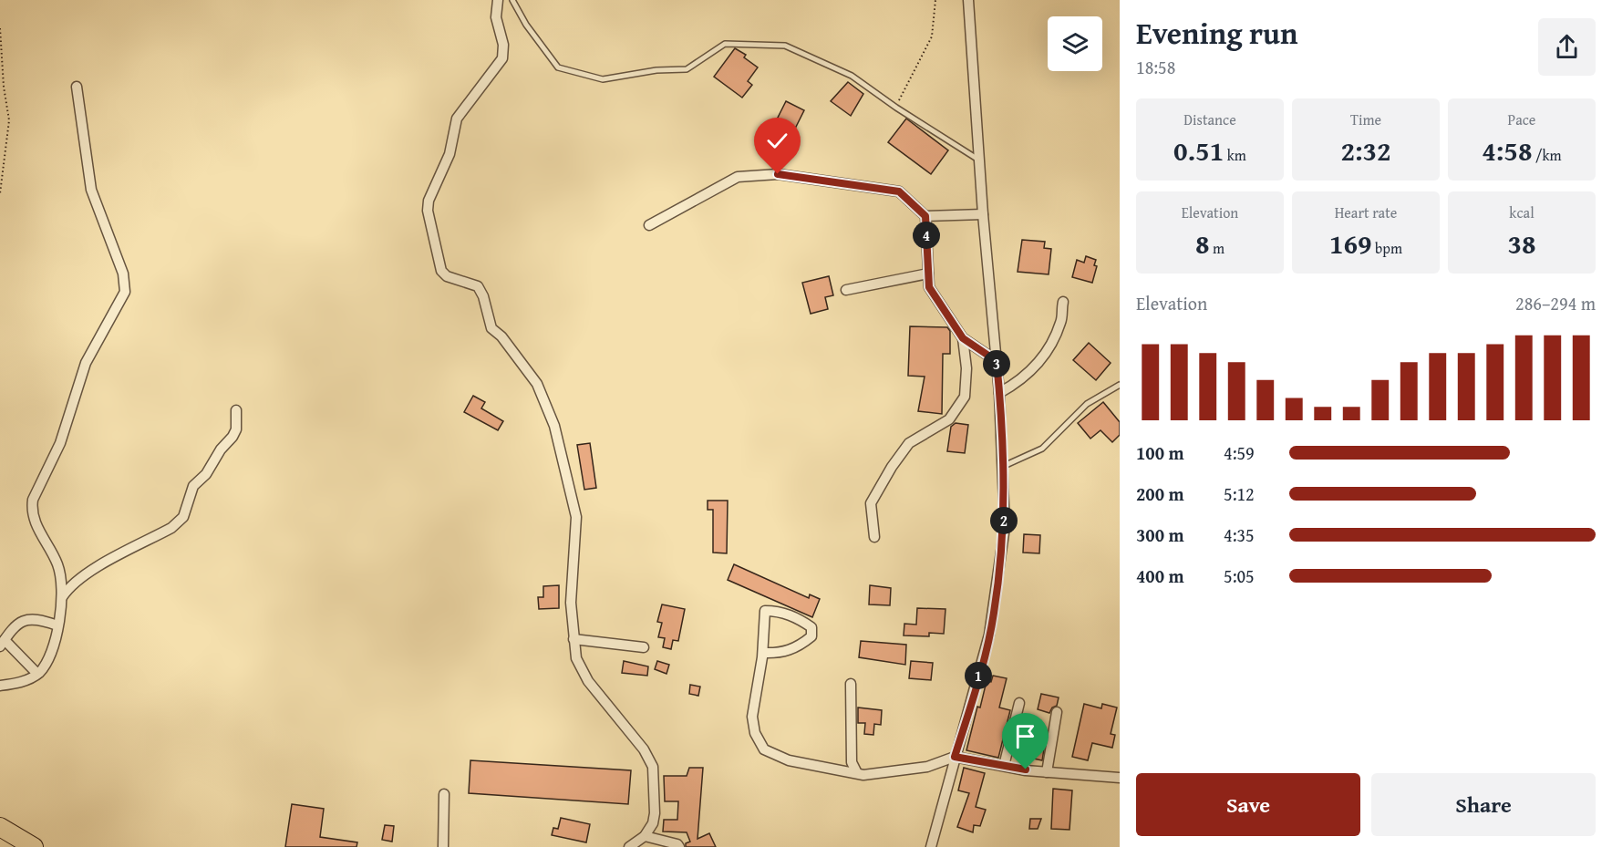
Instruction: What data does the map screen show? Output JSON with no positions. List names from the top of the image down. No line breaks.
{"page":{"heading":["Evening run","18:58"],"stats":[["Distance","0.51 km"],["Time","2:32"],["Pace","4:58 /km"],["Elevation","8 m"],["Heart rate","169 bpm"],["kcal","38"]],"pins":["4","3","2","1"],"chart":["Elevation","286–294 m"],"list":[{"name":"100 m","note":"4:59"},{"name":"200 m","note":"5:12"},{"name":"300 m","note":"4:35"},{"name":"400 m","note":"5:05"}],"buttons":["Save","Share"]}}
